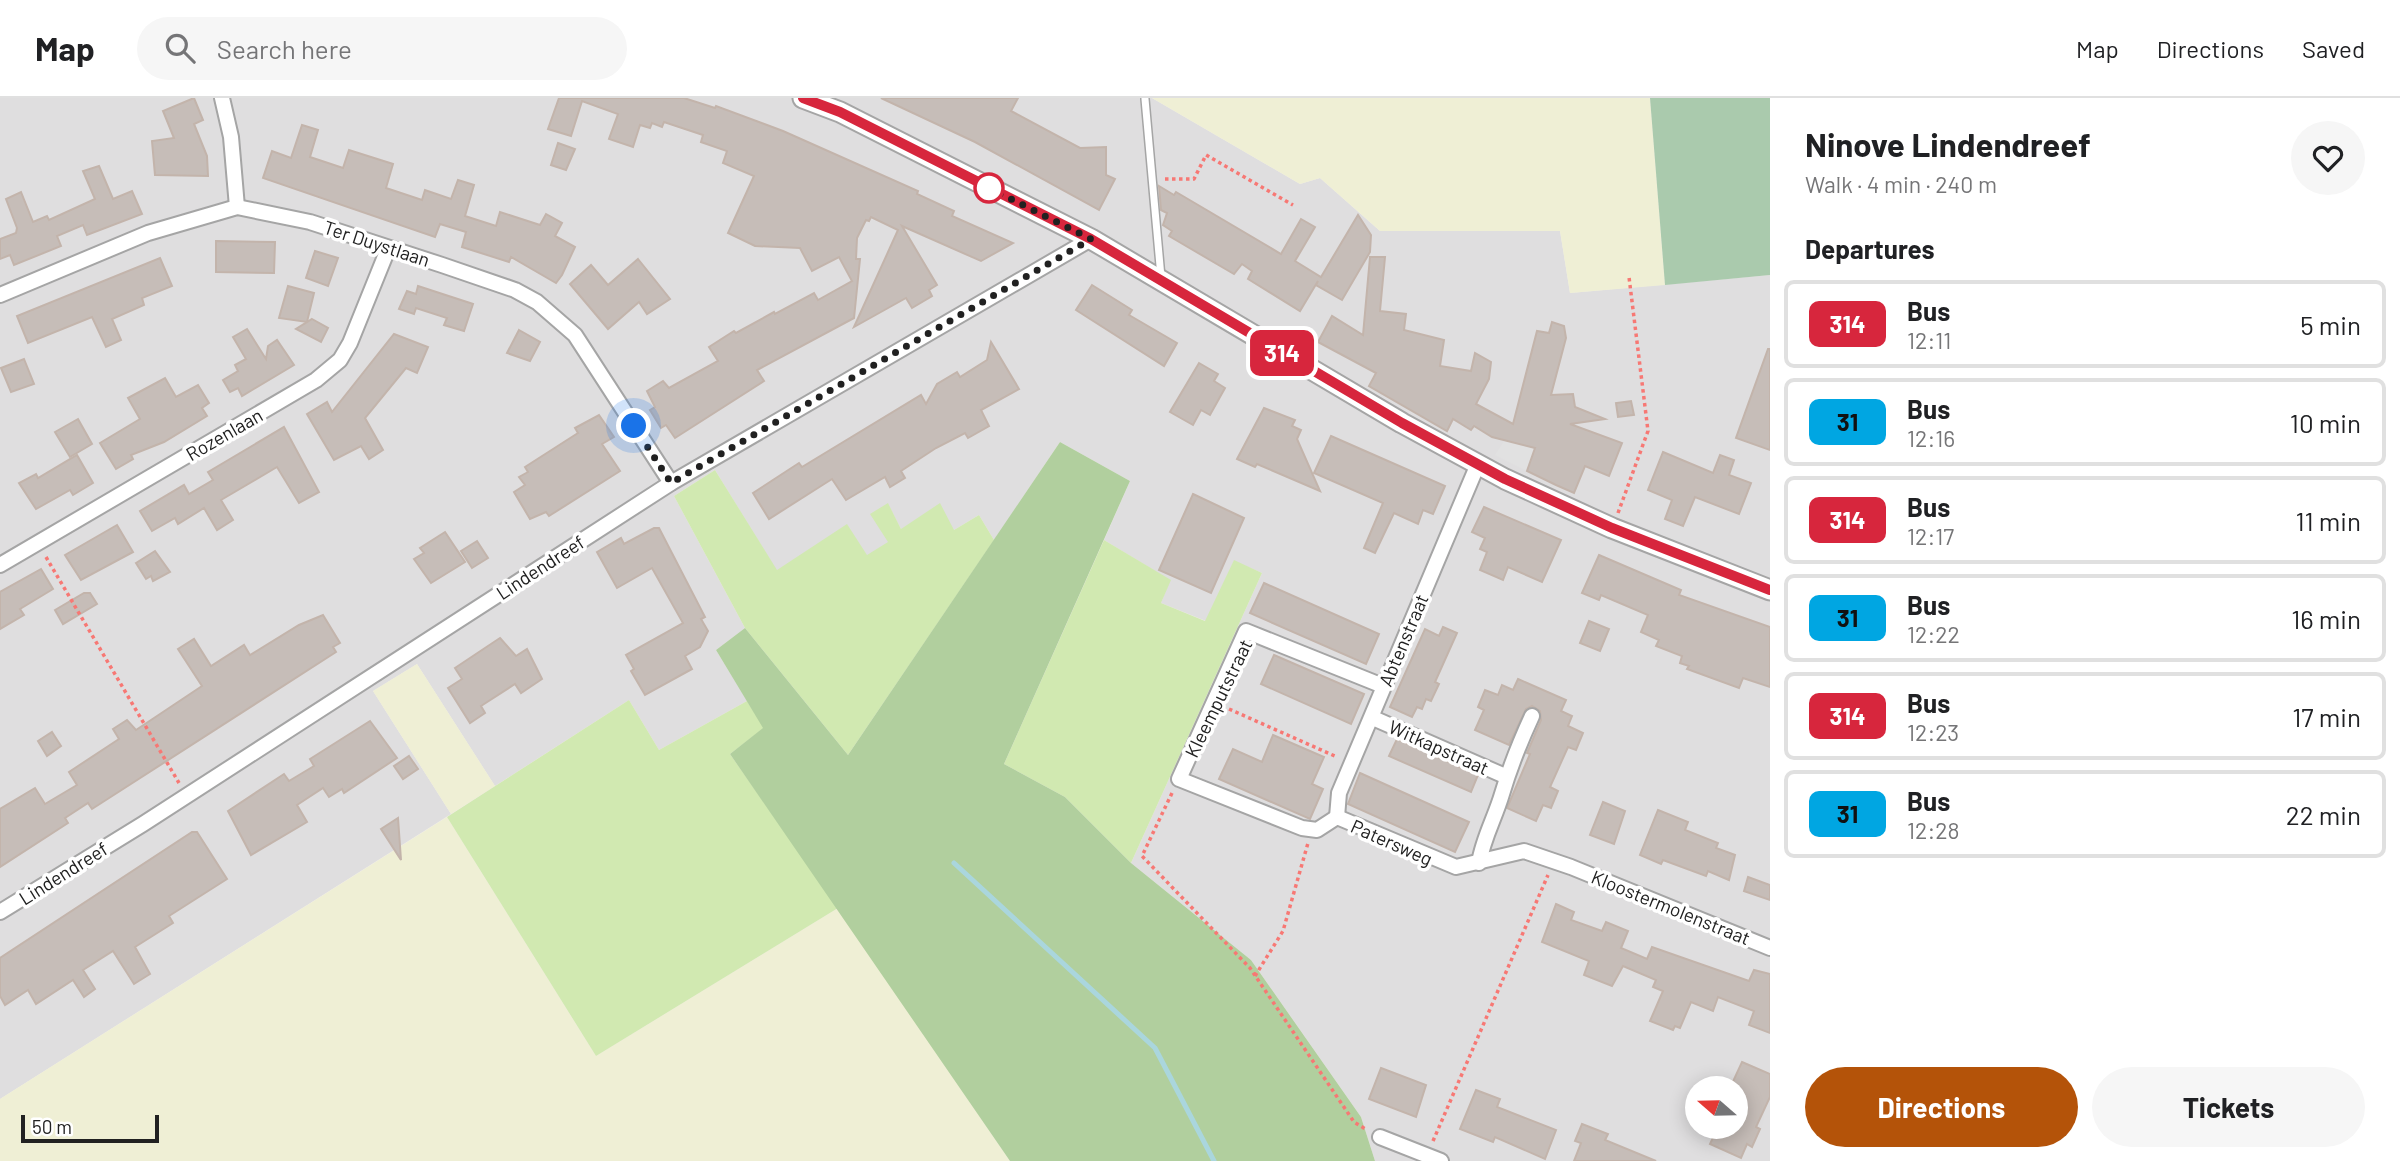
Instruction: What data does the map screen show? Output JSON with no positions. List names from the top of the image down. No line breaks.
{"streets":{"street":["Ter Duystlaan","Rozenlaan","Lindendreef","Abtenstraat","Kleemputstraat","Witkapstraat","Patersweg","Kloostermolenstraat"]},"crossings":[["Ter Duystlaan","Rozenlaan"],["Ter Duystlaan","Lindendreef"],["Abtenstraat","Kleemputstraat"],["Abtenstraat","Witkapstraat"],["Abtenstraat","Patersweg"],["Witkapstraat","Patersweg"],["Patersweg","Kloostermolenstraat"]],"lines":["bus line 314"],"scale_bar":"50 m","north":"left","page":{"header":"Map","search":"Search here","nav":["Map","Directions","Saved"],"on_map":"314","heading":[["Ninove Lindendreef","Walk · 4 min · 240 m"],"Departures"],"list":[{"mark":"314","name":"Bus","note":"12:11","value":"5 min"},{"mark":"31","name":"Bus","note":"12:16","value":"10 min"},{"mark":"314","name":"Bus","note":"12:17","value":"11 min"},{"mark":"31","name":"Bus","note":"12:22","value":"16 min"},{"mark":"314","name":"Bus","note":"12:23","value":"17 min"},{"mark":"31","name":"Bus","note":"12:28","value":"22 min"}],"buttons":["Directions","Tickets"],"scale":"50 m"}}
